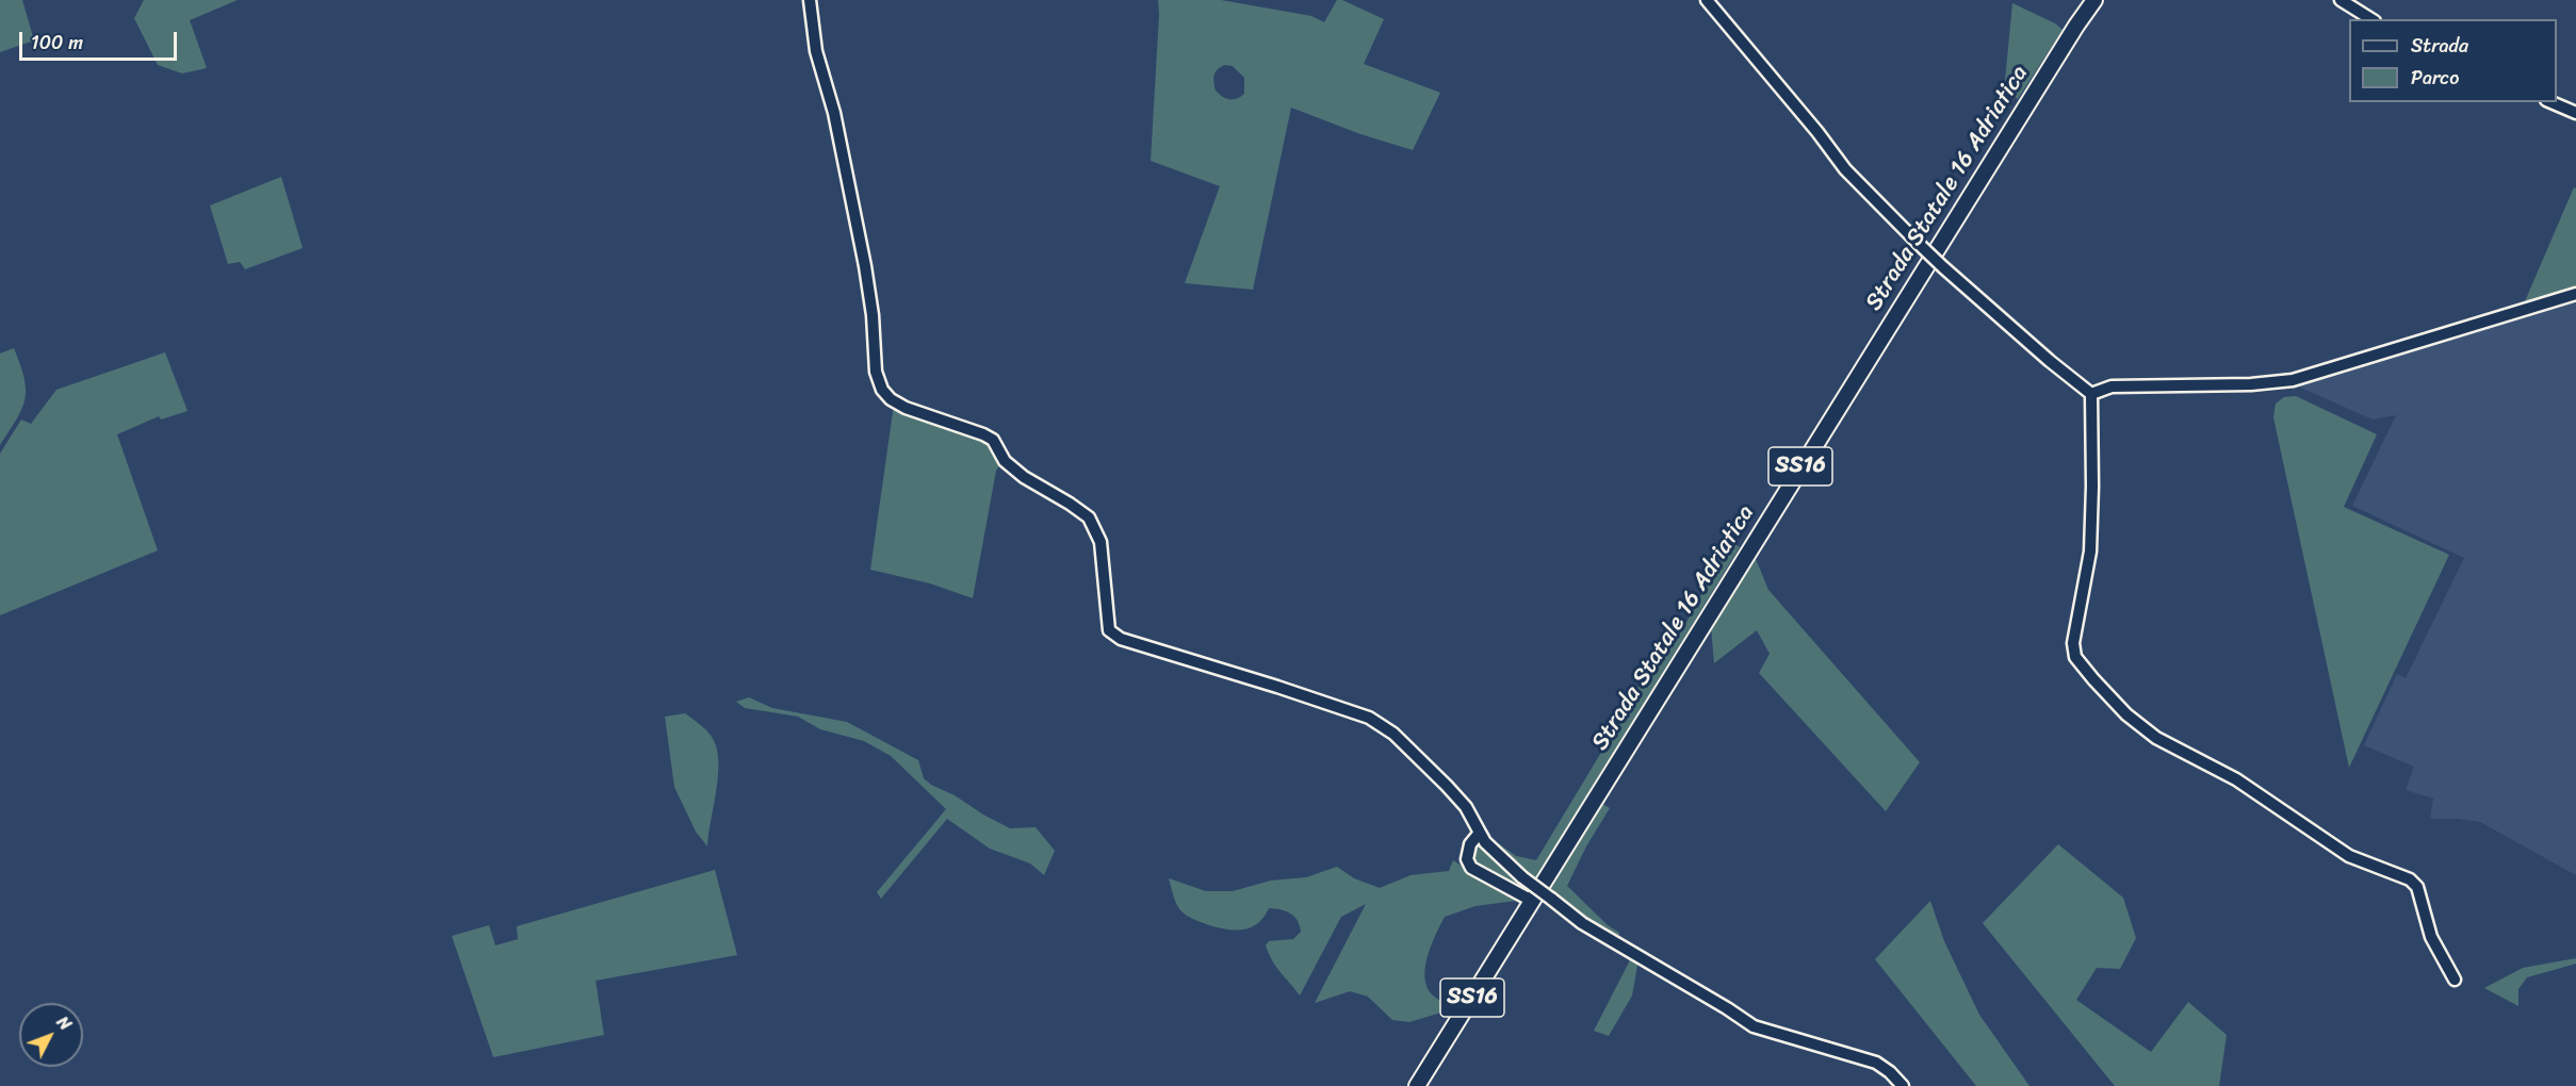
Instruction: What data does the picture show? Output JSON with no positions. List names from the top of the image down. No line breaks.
{"streets":{"main road":["Strada Statale 16 Adriatica","SS16"]},"legend":["Strada","Parco"],"scale_bar":"100 m","north":"top right"}
